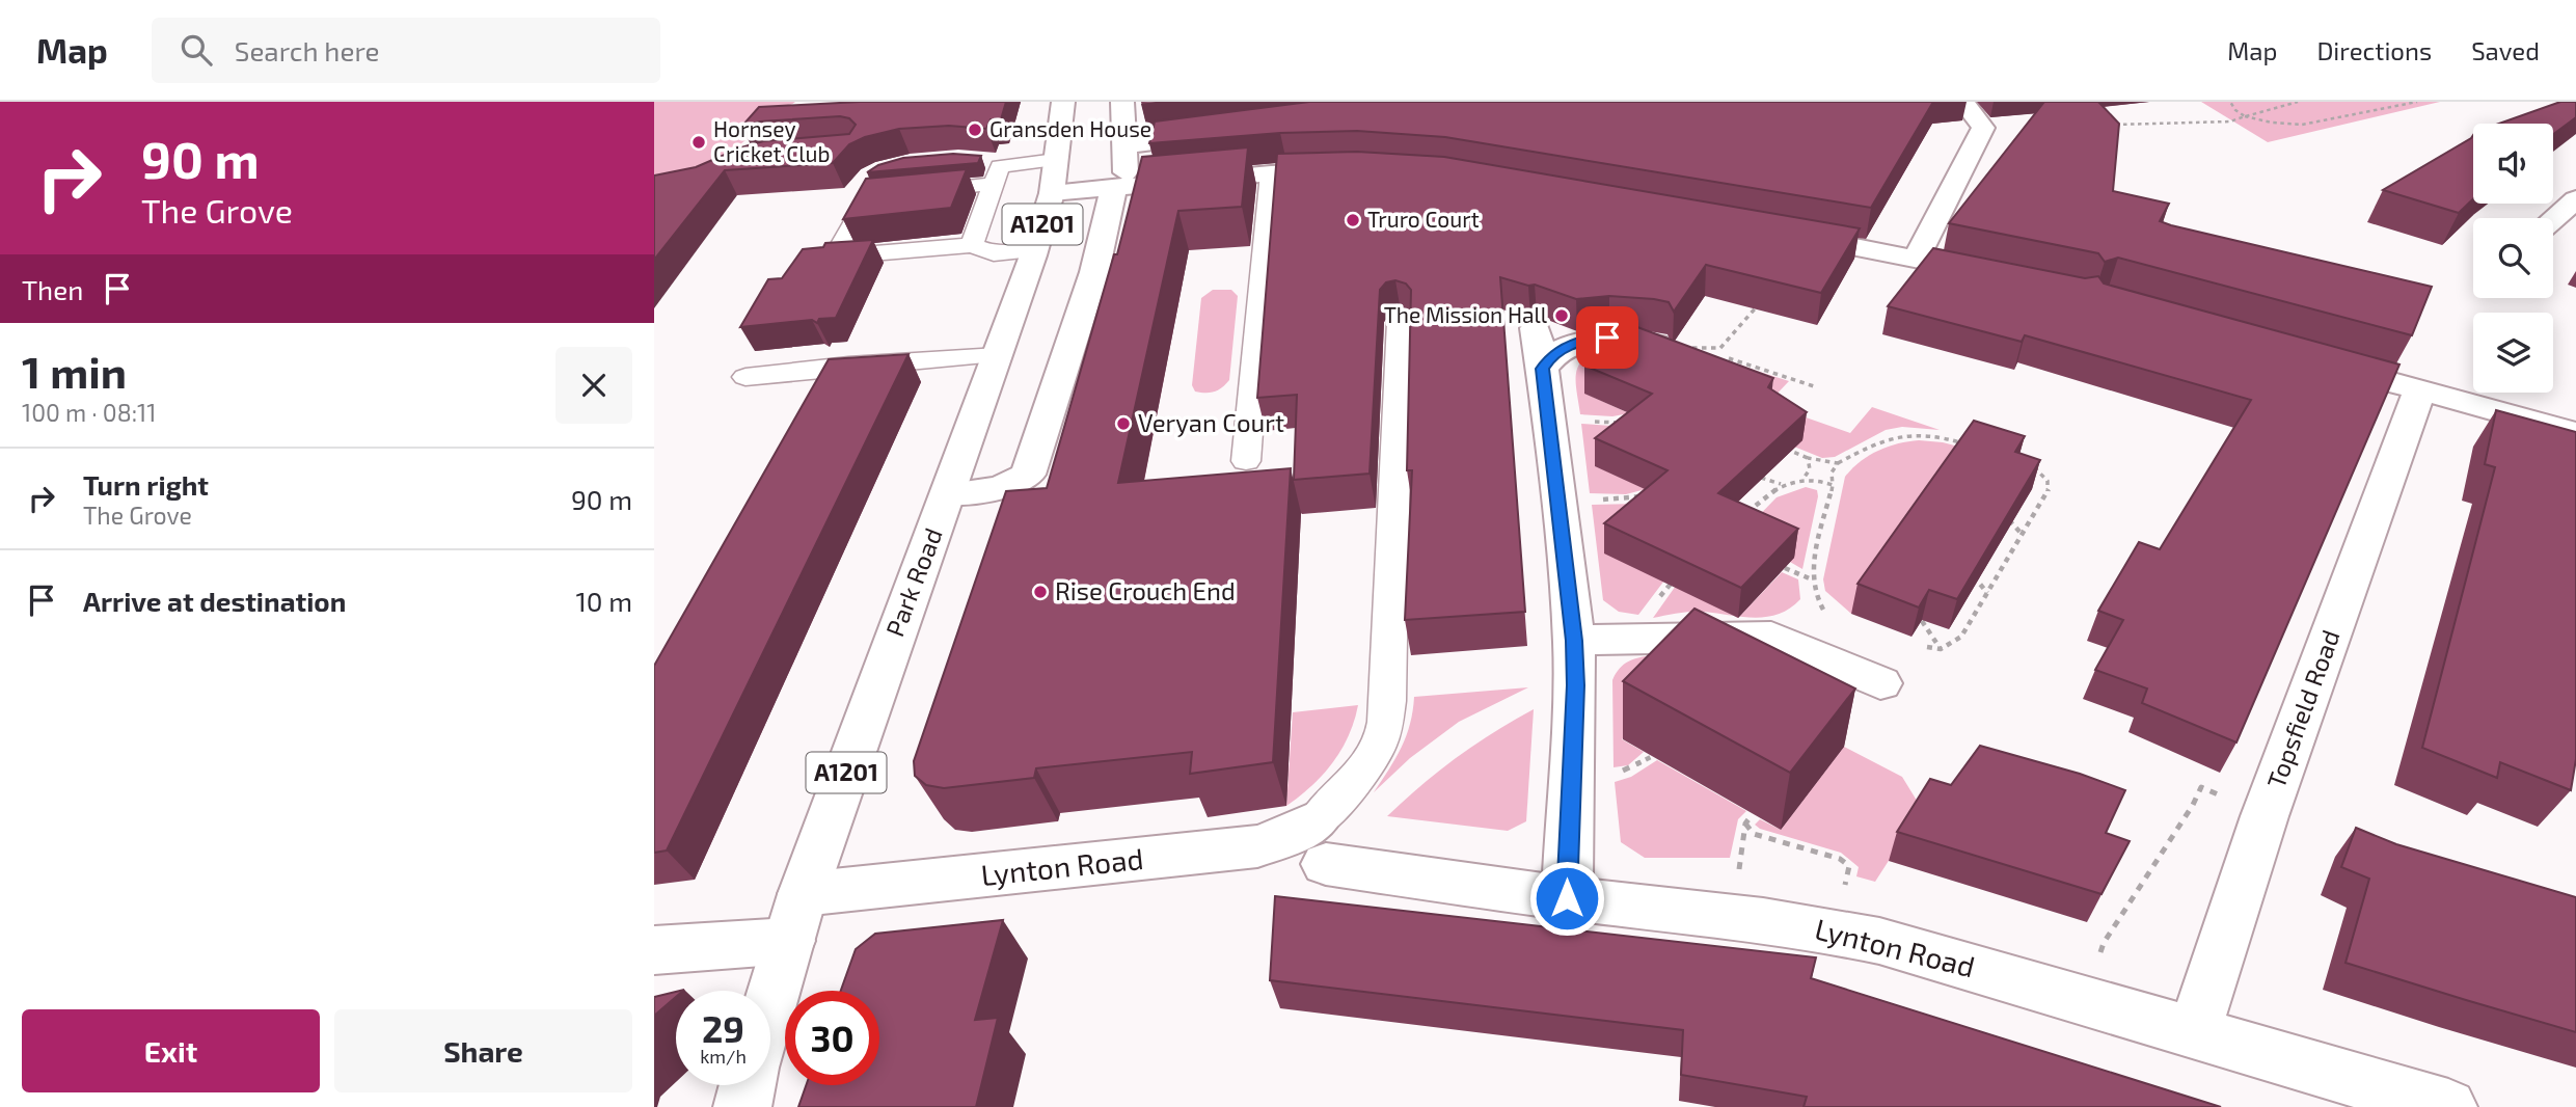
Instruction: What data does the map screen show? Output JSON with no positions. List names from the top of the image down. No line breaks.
{"streets":{"street":["A1201","Park Road","Topsfield Road","Lynton Road"]},"crossings":[["Park Road","Lynton Road"],["Topsfield Road","Lynton Road"]],"places":["Gransden House","Hornsey Cricket Club","Truro Court","The Mission Hall","Veryan Court","Rise Crouch End"],"page":{"header":"Map","search":"Search here","nav":["Map","Directions","Saved"],"turn":["90 m","The Grove"],"then":"Then","heading":["1 min","100 m · 08:11"],"list":[{"name":"Turn right","note":"The Grove","value":"90 m"},{"name":"Arrive at destination","value":"10 m"}],"speed":"29 km/h","limit":"30","buttons":["Exit","Share"]}}
